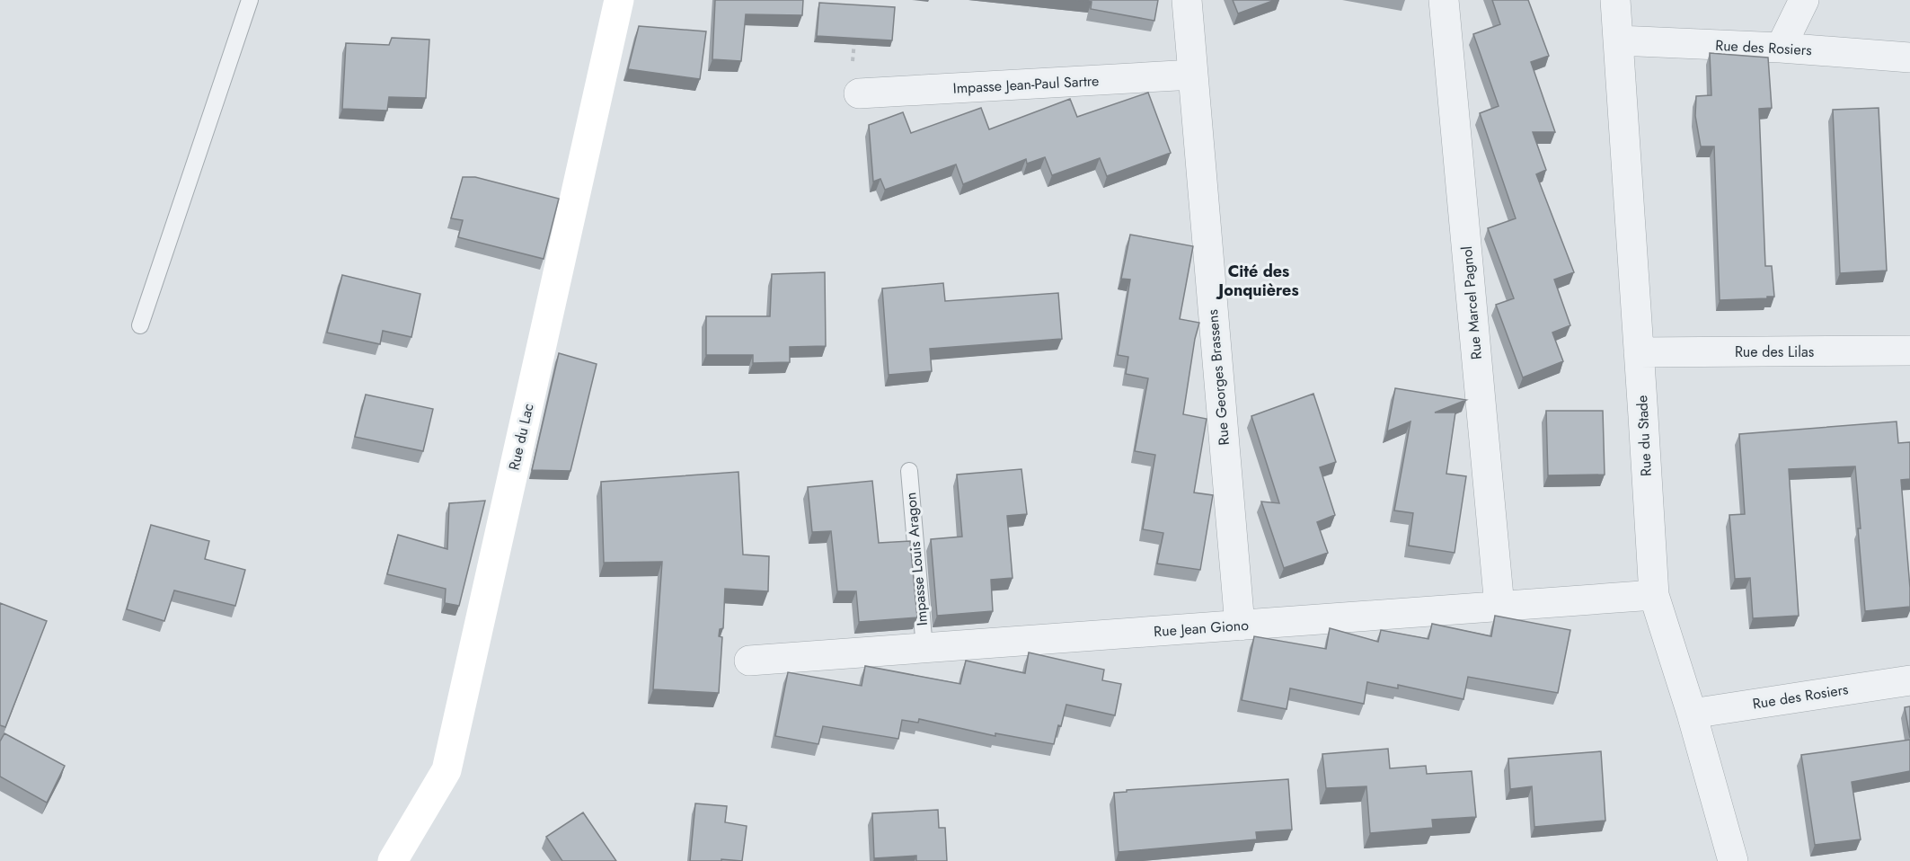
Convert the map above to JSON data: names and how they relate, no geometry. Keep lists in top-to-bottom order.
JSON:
{
  "streets": {
    "street": [
      "Rue des Rosiers",
      "Impasse Jean-Paul Sartre",
      "Rue Marcel Pagnol",
      "Rue des Lilas",
      "Rue Georges Brassens",
      "Rue du Stade",
      "Rue du Lac",
      "Rue Jean Giono"
    ],
    "lane": ["Impasse Louis Aragon"]
  },
  "crossings": [
    ["Rue des Rosiers", "Rue du Stade"],
    ["Impasse Jean-Paul Sartre", "Rue Georges Brassens"],
    ["Rue Marcel Pagnol", "Rue Jean Giono"],
    ["Rue des Lilas", "Rue du Stade"],
    ["Rue Georges Brassens", "Rue Jean Giono"],
    ["Rue du Stade", "Rue Jean Giono"],
    ["Impasse Louis Aragon", "Rue Jean Giono"]
  ],
  "districts": ["Cité des Jonquières"]
}
